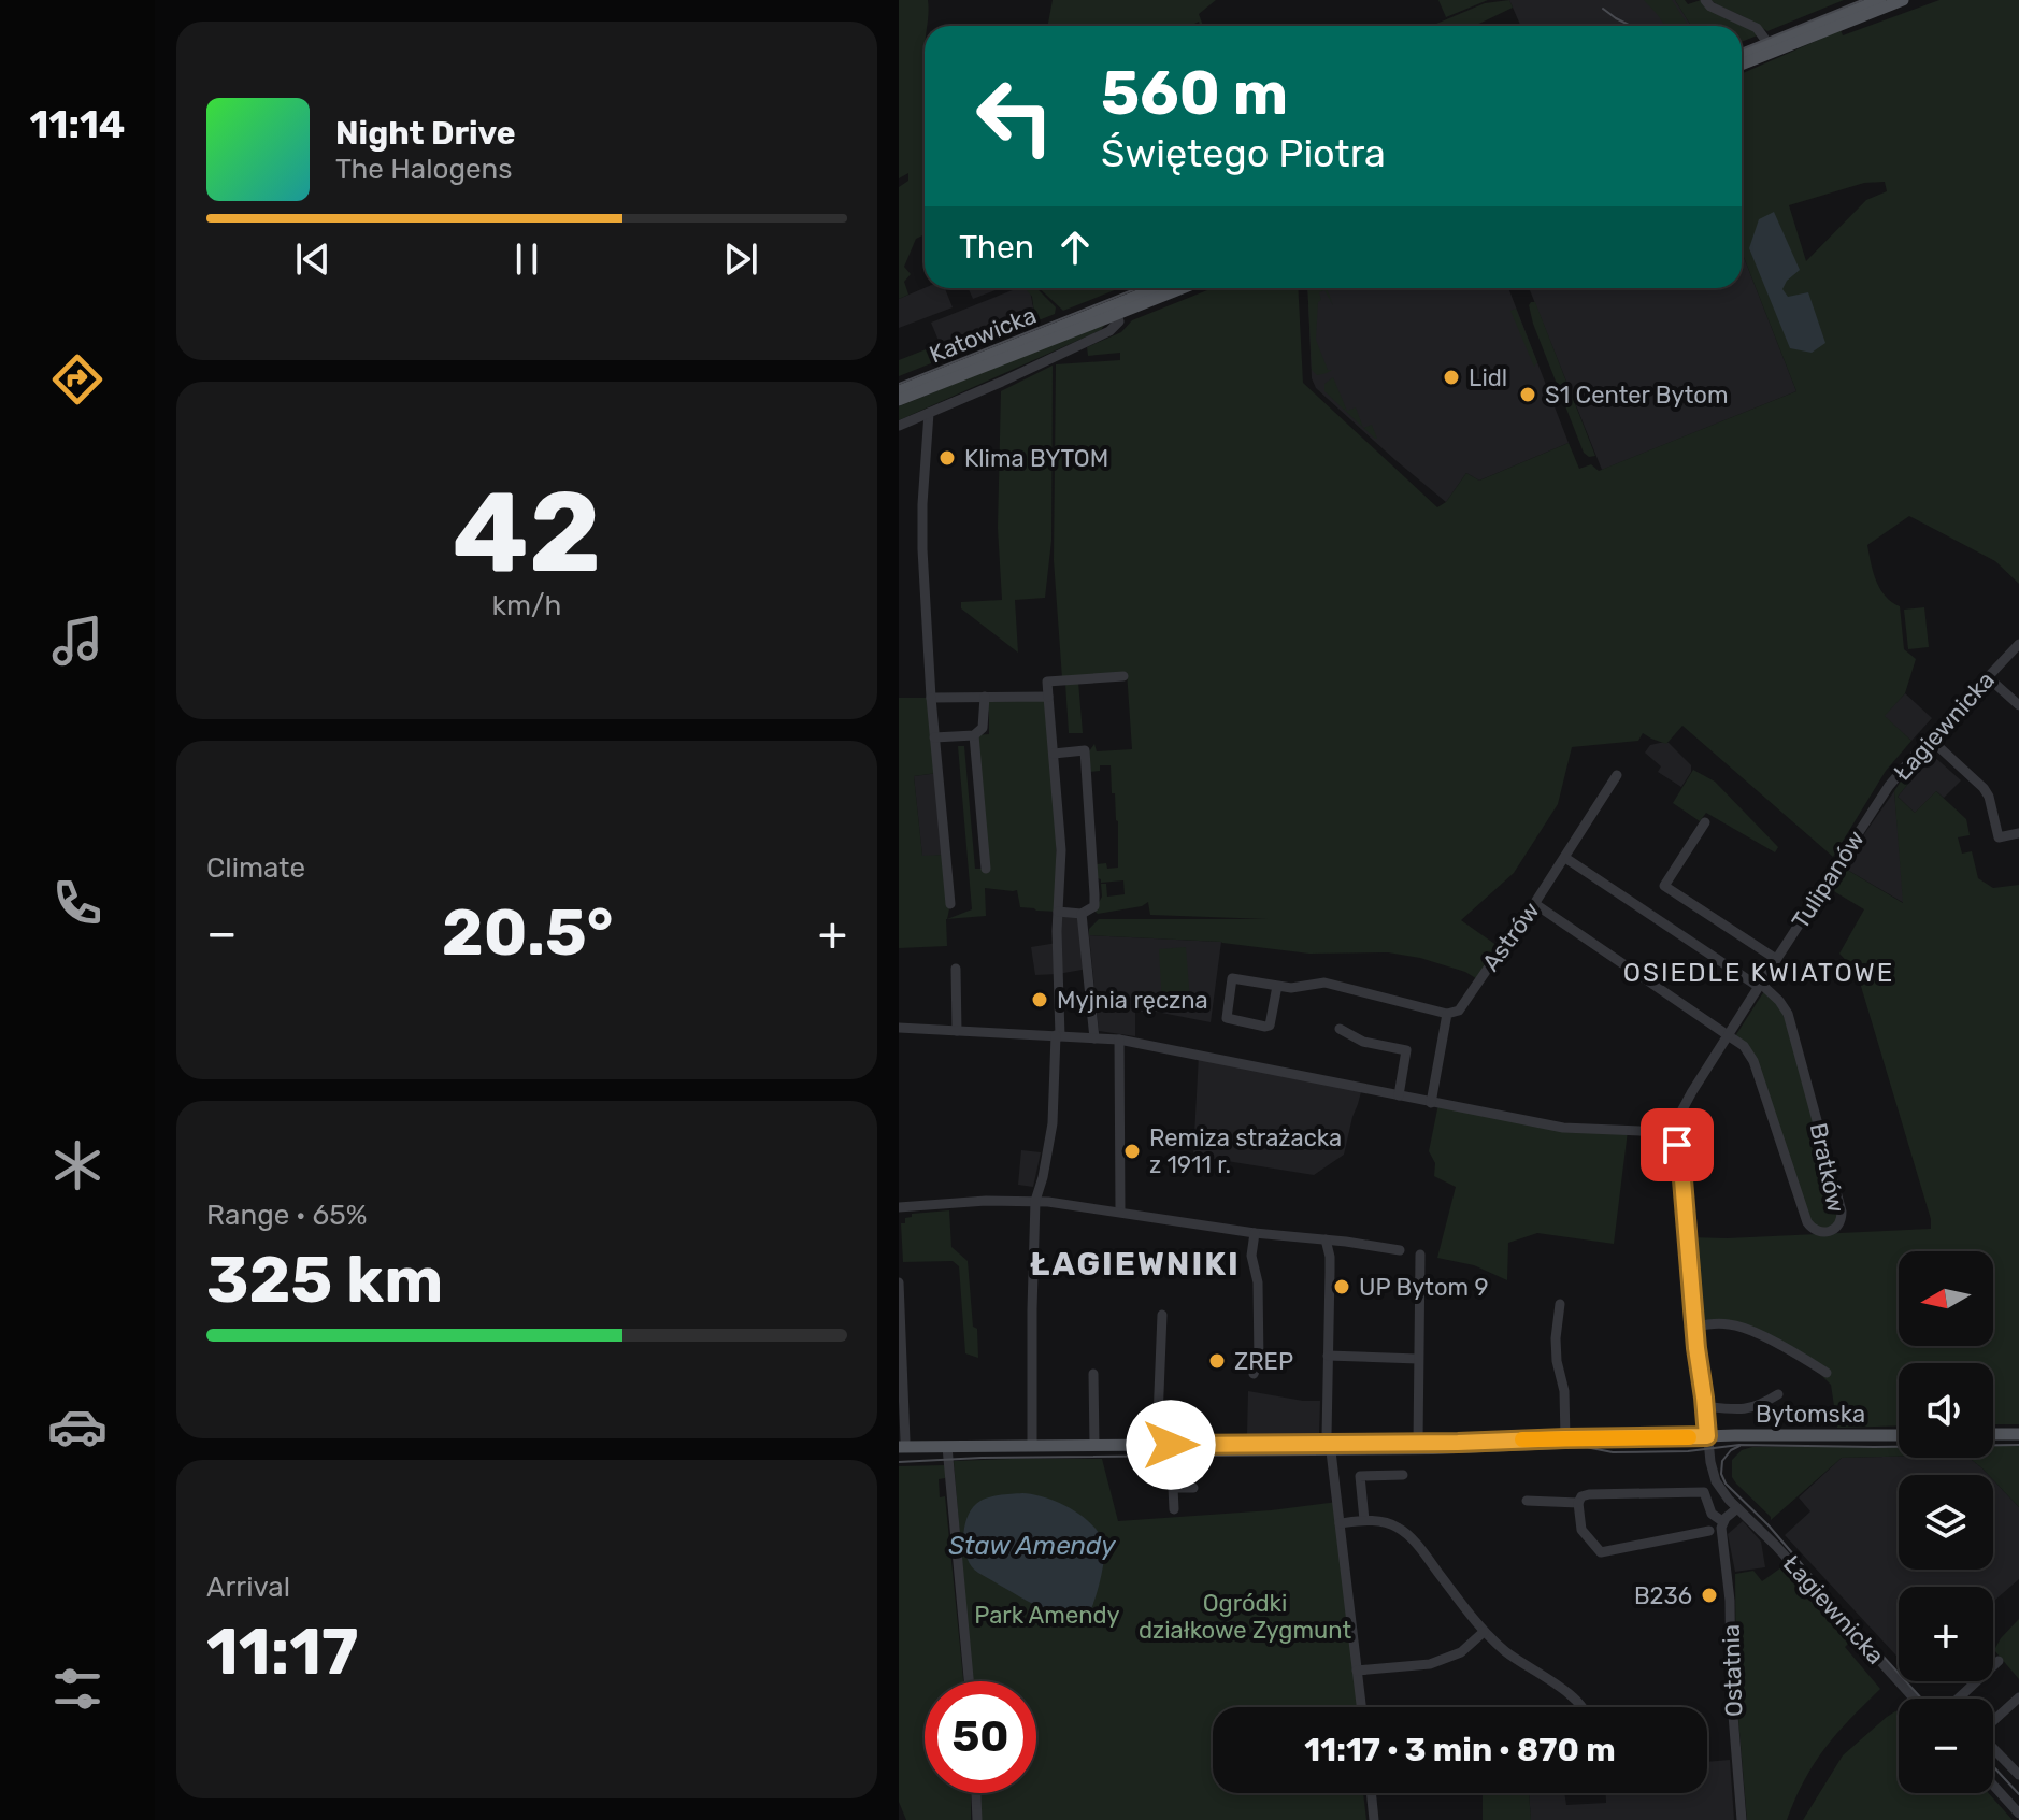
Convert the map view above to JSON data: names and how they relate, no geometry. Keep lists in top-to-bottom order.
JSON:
{
  "streets": {
    "main road": ["Katowicka", "Bytomska"],
    "street": [
      "Łagiewnicka",
      "Tulipanów",
      "Astrów",
      "Bratków",
      "Ostatnia"
    ]
  },
  "crossings": [
    ["Łagiewnicka", "Tulipanów"],
    ["Tulipanów", "Bratków"]
  ],
  "districts": ["OSIEDLE KWIATOWE", "ŁAGIEWNIKI"],
  "water": ["Staw Amendy"],
  "parks": ["Ogródki działkowe Zygmunt", "Park Amendy"],
  "places": [
    "Lidl",
    "S1 Center Bytom",
    "Klima BYTOM",
    "Myjnia ręczna",
    "Remiza strażacka z 1911 r.",
    "UP Bytom 9",
    "ZREP",
    "B236"
  ],
  "north": "left",
  "page": {
    "tabs": "11:14",
    "turn": ["560 m", "Świętego Piotra"],
    "song": ["Night Drive", "The Halogens"],
    "then": "Then",
    "tile": [
      ["42", "km/h"],
      "Climate",
      ["Range · 65%", "325 km"],
      ["Arrival", "11:17"]
    ],
    "heat": ["−", "20.5°", "+"],
    "map_buttons": ["+", "−"],
    "limit": "50",
    "trip": "11:17 · 3 min · 870 m"
  }
}
